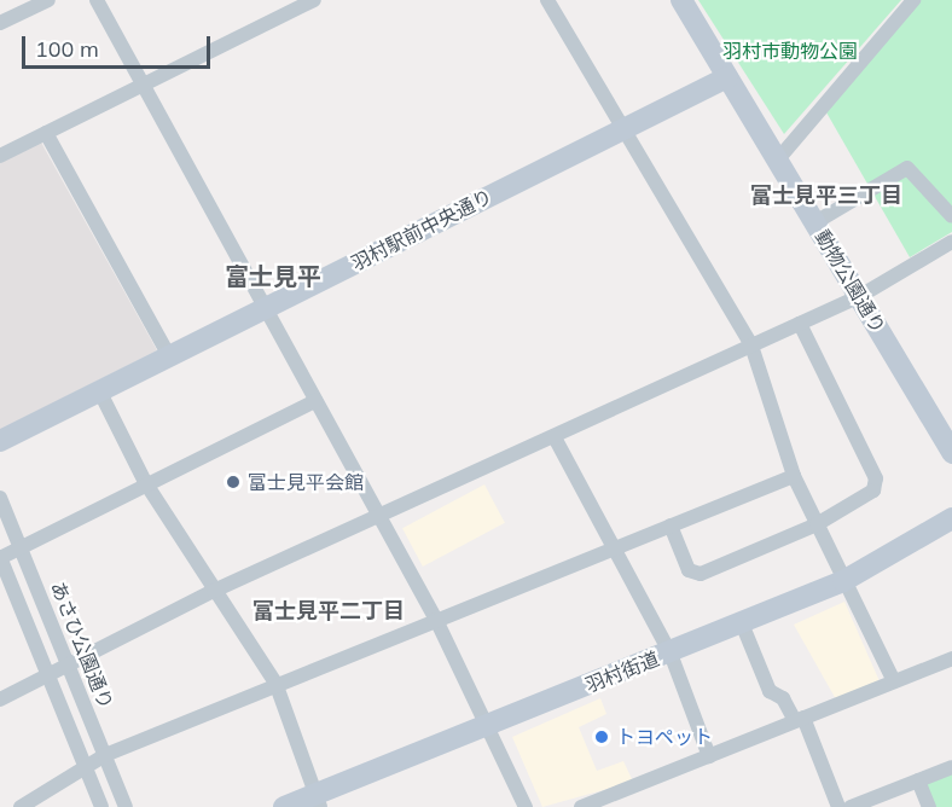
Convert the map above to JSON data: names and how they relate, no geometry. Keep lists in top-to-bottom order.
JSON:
{
  "streets": {
    "street": [
      "羽村駅前中央通り",
      "動物公園通り",
      "あさひ公園通り",
      "羽村街道"
    ]
  },
  "crossings": [
    ["羽村駅前中央通り", "動物公園通り"]
  ],
  "districts": ["富士見平三丁目", "富士見平", "富士見平二丁目"],
  "parks": ["羽村市動物公園"],
  "places": ["富士見平会館", "トヨペット"],
  "scale_bar": "100 m"
}
